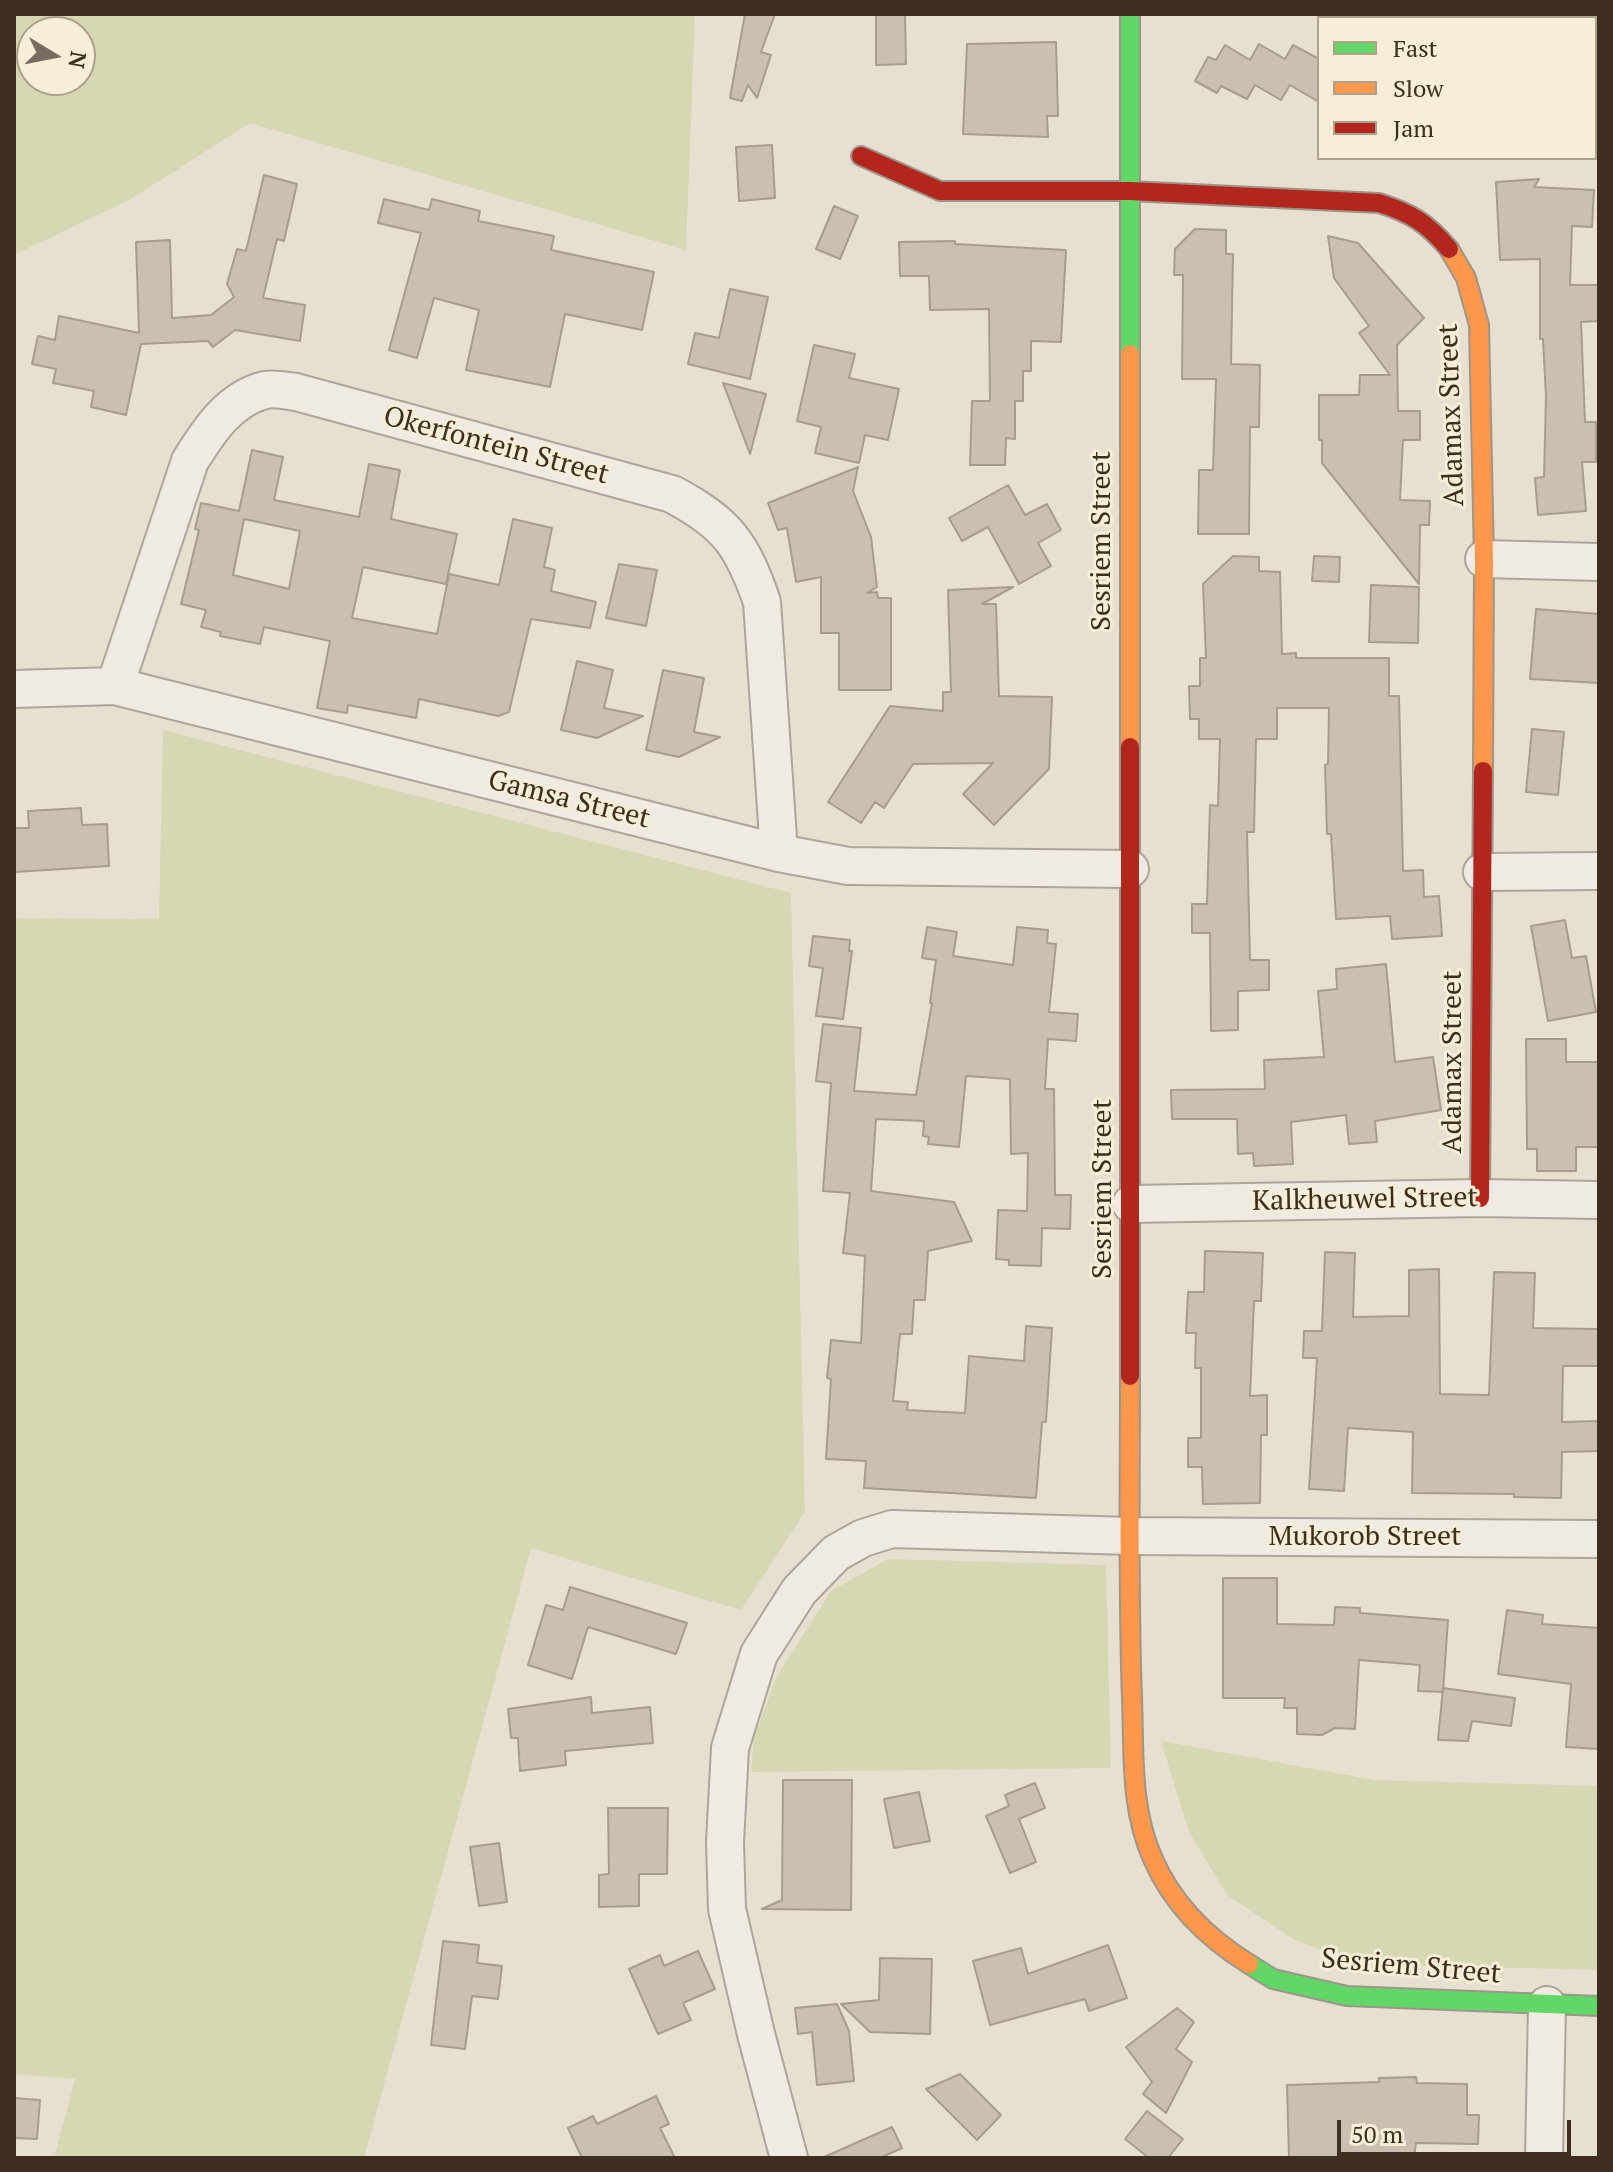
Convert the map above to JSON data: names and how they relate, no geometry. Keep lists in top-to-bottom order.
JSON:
{
  "streets": {
    "street": [
      "Adamax Street",
      "Okerfontein Street",
      "Sesriem Street",
      "Gamsa Street",
      "Kalkheuwel Street",
      "Mukorob Street"
    ]
  },
  "crossings": [
    ["Adamax Street", "Sesriem Street"],
    ["Adamax Street", "Kalkheuwel Street"],
    ["Okerfontein Street", "Gamsa Street"],
    ["Sesriem Street", "Gamsa Street"],
    ["Sesriem Street", "Kalkheuwel Street"],
    ["Sesriem Street", "Mukorob Street"]
  ],
  "legend": ["Fast", "Slow", "Jam"],
  "scale_bar": "50 m",
  "north": "right"
}
